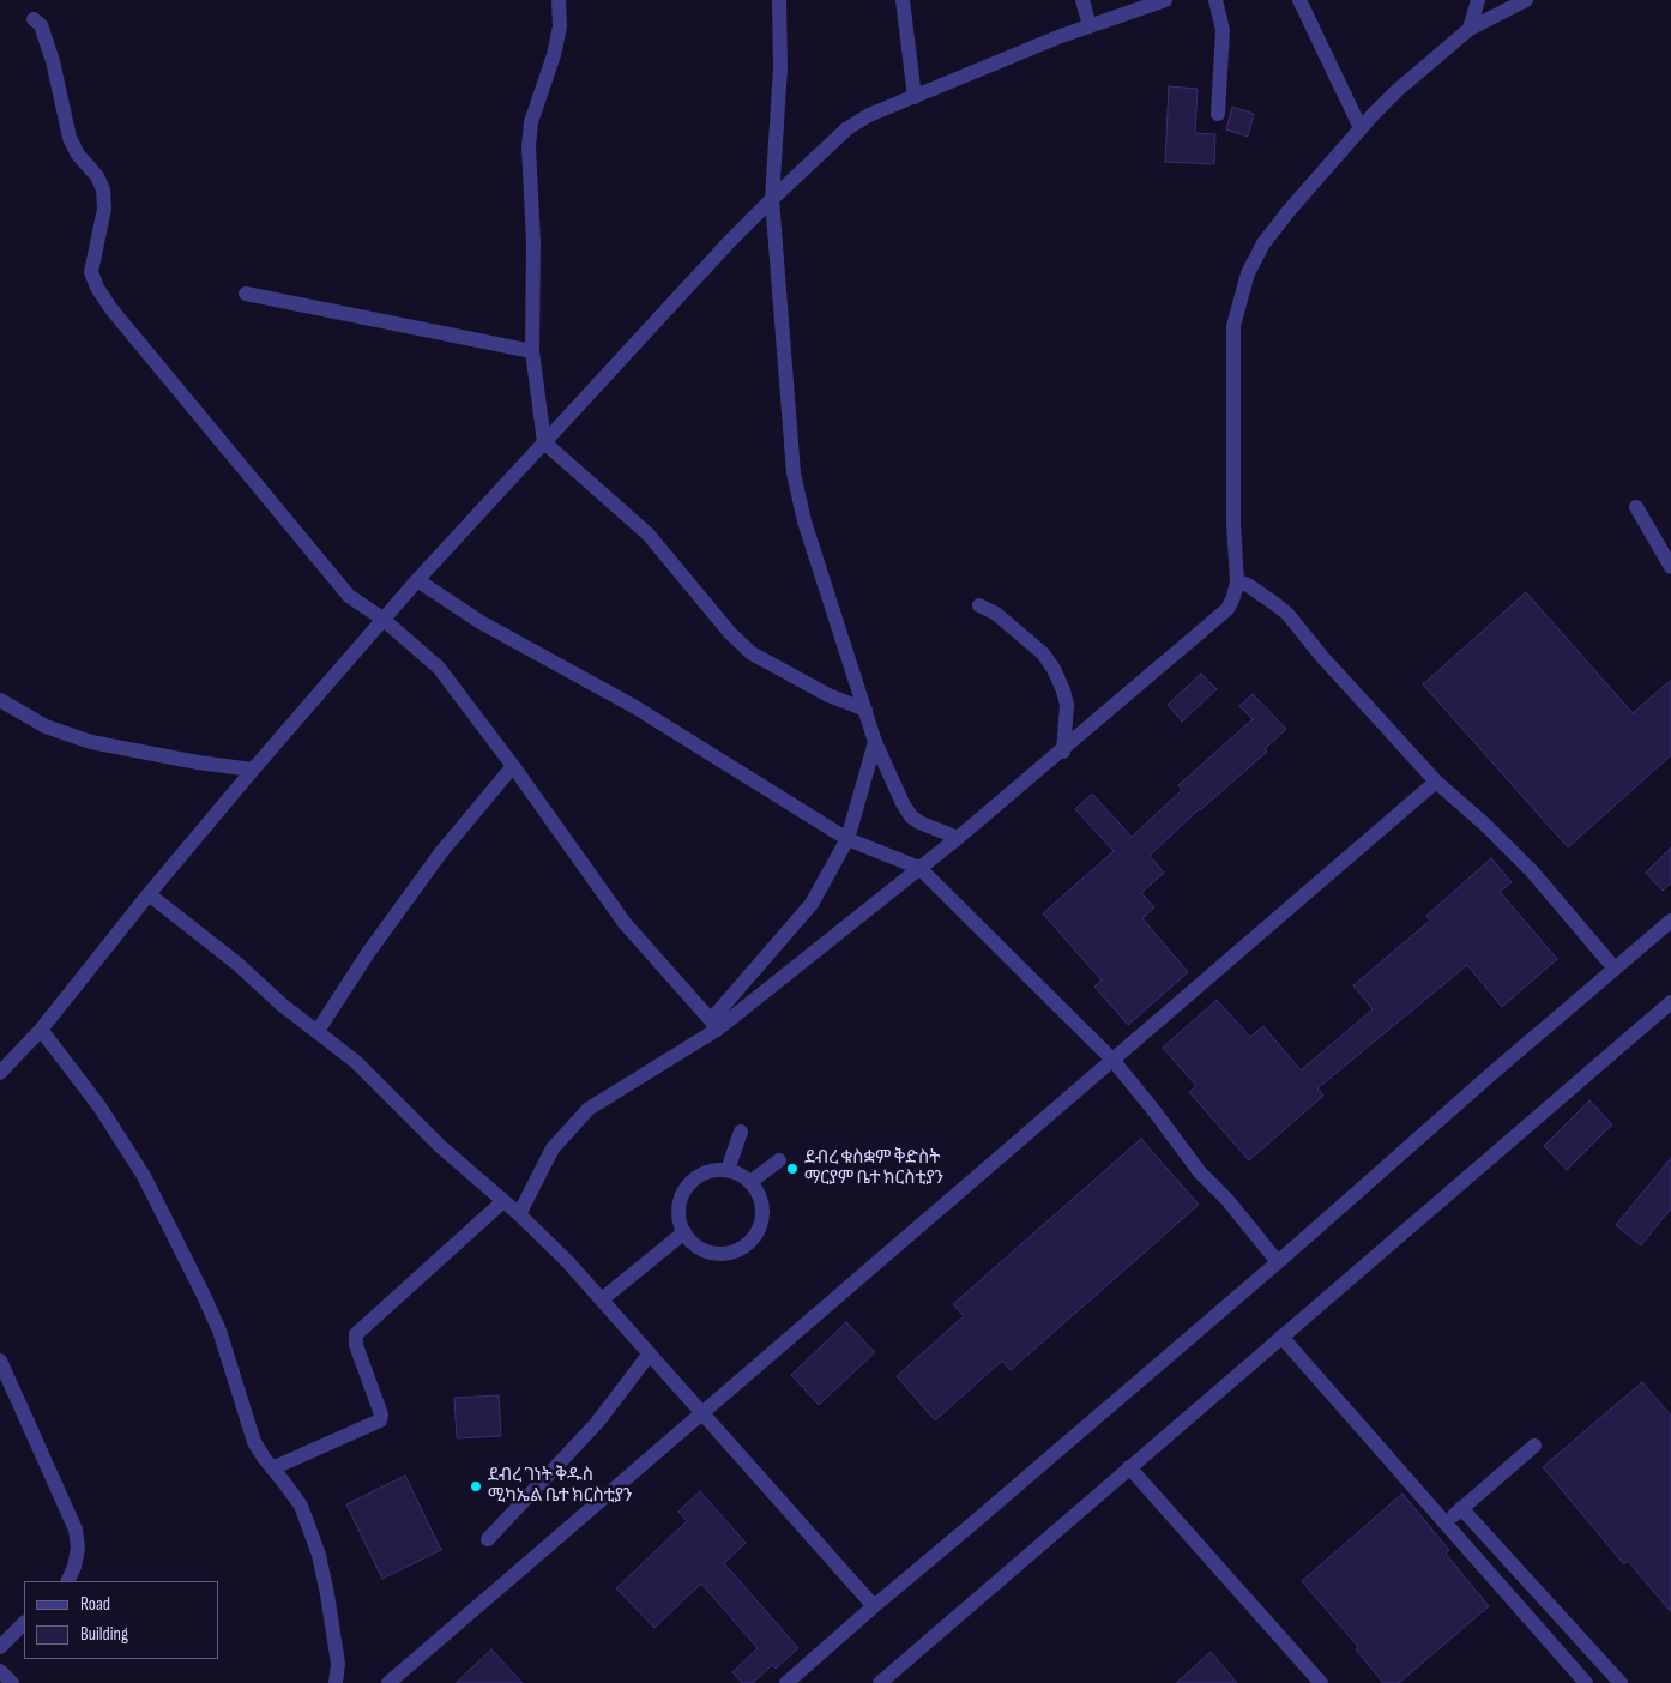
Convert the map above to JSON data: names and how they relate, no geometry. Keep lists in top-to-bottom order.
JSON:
{
  "places": ["ደብረ ቁስቋም ቅድስት ማርያም ቤተ ክርስቲያን", "ደብረ ገነት ቅዱስ ሚካኤል ቤተ ክርስቲያን"],
  "legend": ["Road", "Building"]
}
